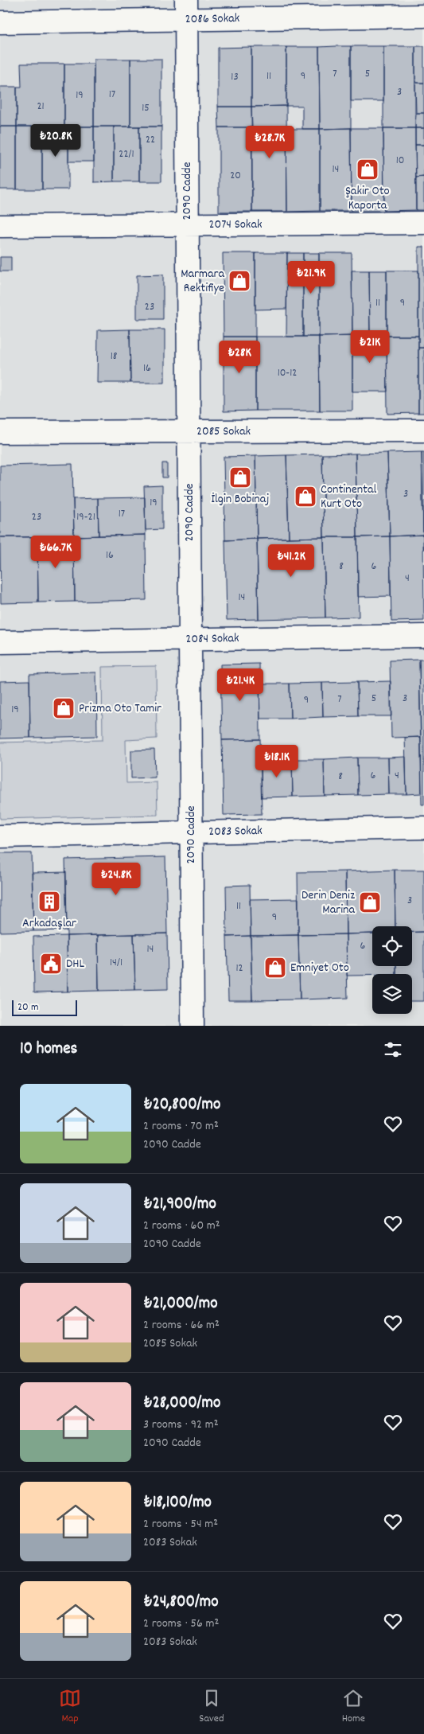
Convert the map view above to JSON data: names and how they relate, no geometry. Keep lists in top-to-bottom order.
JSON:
{
  "streets": {
    "street": [
      "2086 Sokak",
      "2090 Cadde",
      "2074 Sokak",
      "2085 Sokak",
      "2084 Sokak",
      "2083 Sokak"
    ]
  },
  "crossings": [
    ["2086 Sokak", "2090 Cadde"],
    ["2090 Cadde", "2074 Sokak"],
    ["2090 Cadde", "2085 Sokak"],
    ["2090 Cadde", "2084 Sokak"],
    ["2090 Cadde", "2083 Sokak"]
  ],
  "places": {
    "shop": [
      "Şakir Oto Kaporta",
      "Marmara Rektifiye",
      "İlgin Bobinaj",
      "Continental Kurt Oto",
      "Prizma Oto Tamir",
      "Derin Deniz Marina",
      "Emniyet Oto"
    ],
    "building": ["Arkadaşlar"],
    "public building": ["DHL"]
  },
  "house_numbers": [
    "7",
    "5",
    "11",
    "9",
    "13",
    "3",
    "17",
    "19",
    "21",
    "15",
    "22",
    "22/1",
    "10",
    "14",
    "20",
    "11",
    "9",
    "23",
    "18",
    "16",
    "10-12",
    "3",
    "19",
    "17",
    "23",
    "19-21",
    "16",
    "8",
    "6",
    "4",
    "14",
    "5",
    "3",
    "7",
    "9",
    "19",
    "6",
    "4",
    "8",
    "3",
    "11",
    "9",
    "6",
    "14",
    "14/1",
    "12"
  ],
  "scale_bar": "20 m",
  "page": {
    "price": [
      "₺20.8K",
      "₺28.7K",
      "₺21.9K",
      "₺21K",
      "₺28K",
      "₺66.7K",
      "₺41.2K",
      "₺21.4K",
      "₺18.1K",
      "₺24.8K"
    ],
    "scale": "20 m",
    "heading": "10 homes",
    "list": [
      {
        "name": "₺20,800/mo",
        "note": "2 rooms · 70 m² · 2090 Cadde"
      },
      {
        "name": "₺21,900/mo",
        "note": "2 rooms · 60 m² · 2090 Cadde"
      },
      {
        "name": "₺21,000/mo",
        "note": "2 rooms · 66 m² · 2085 Sokak"
      },
      {
        "name": "₺28,000/mo",
        "note": "3 rooms · 92 m² · 2090 Cadde"
      },
      {
        "name": "₺18,100/mo",
        "note": "2 rooms · 54 m² · 2083 Sokak"
      },
      {
        "name": "₺24,800/mo",
        "note": "2 rooms · 56 m² · 2083 Sokak"
      }
    ],
    "tabs": ["Map", "Saved", "Home"]
  }
}
